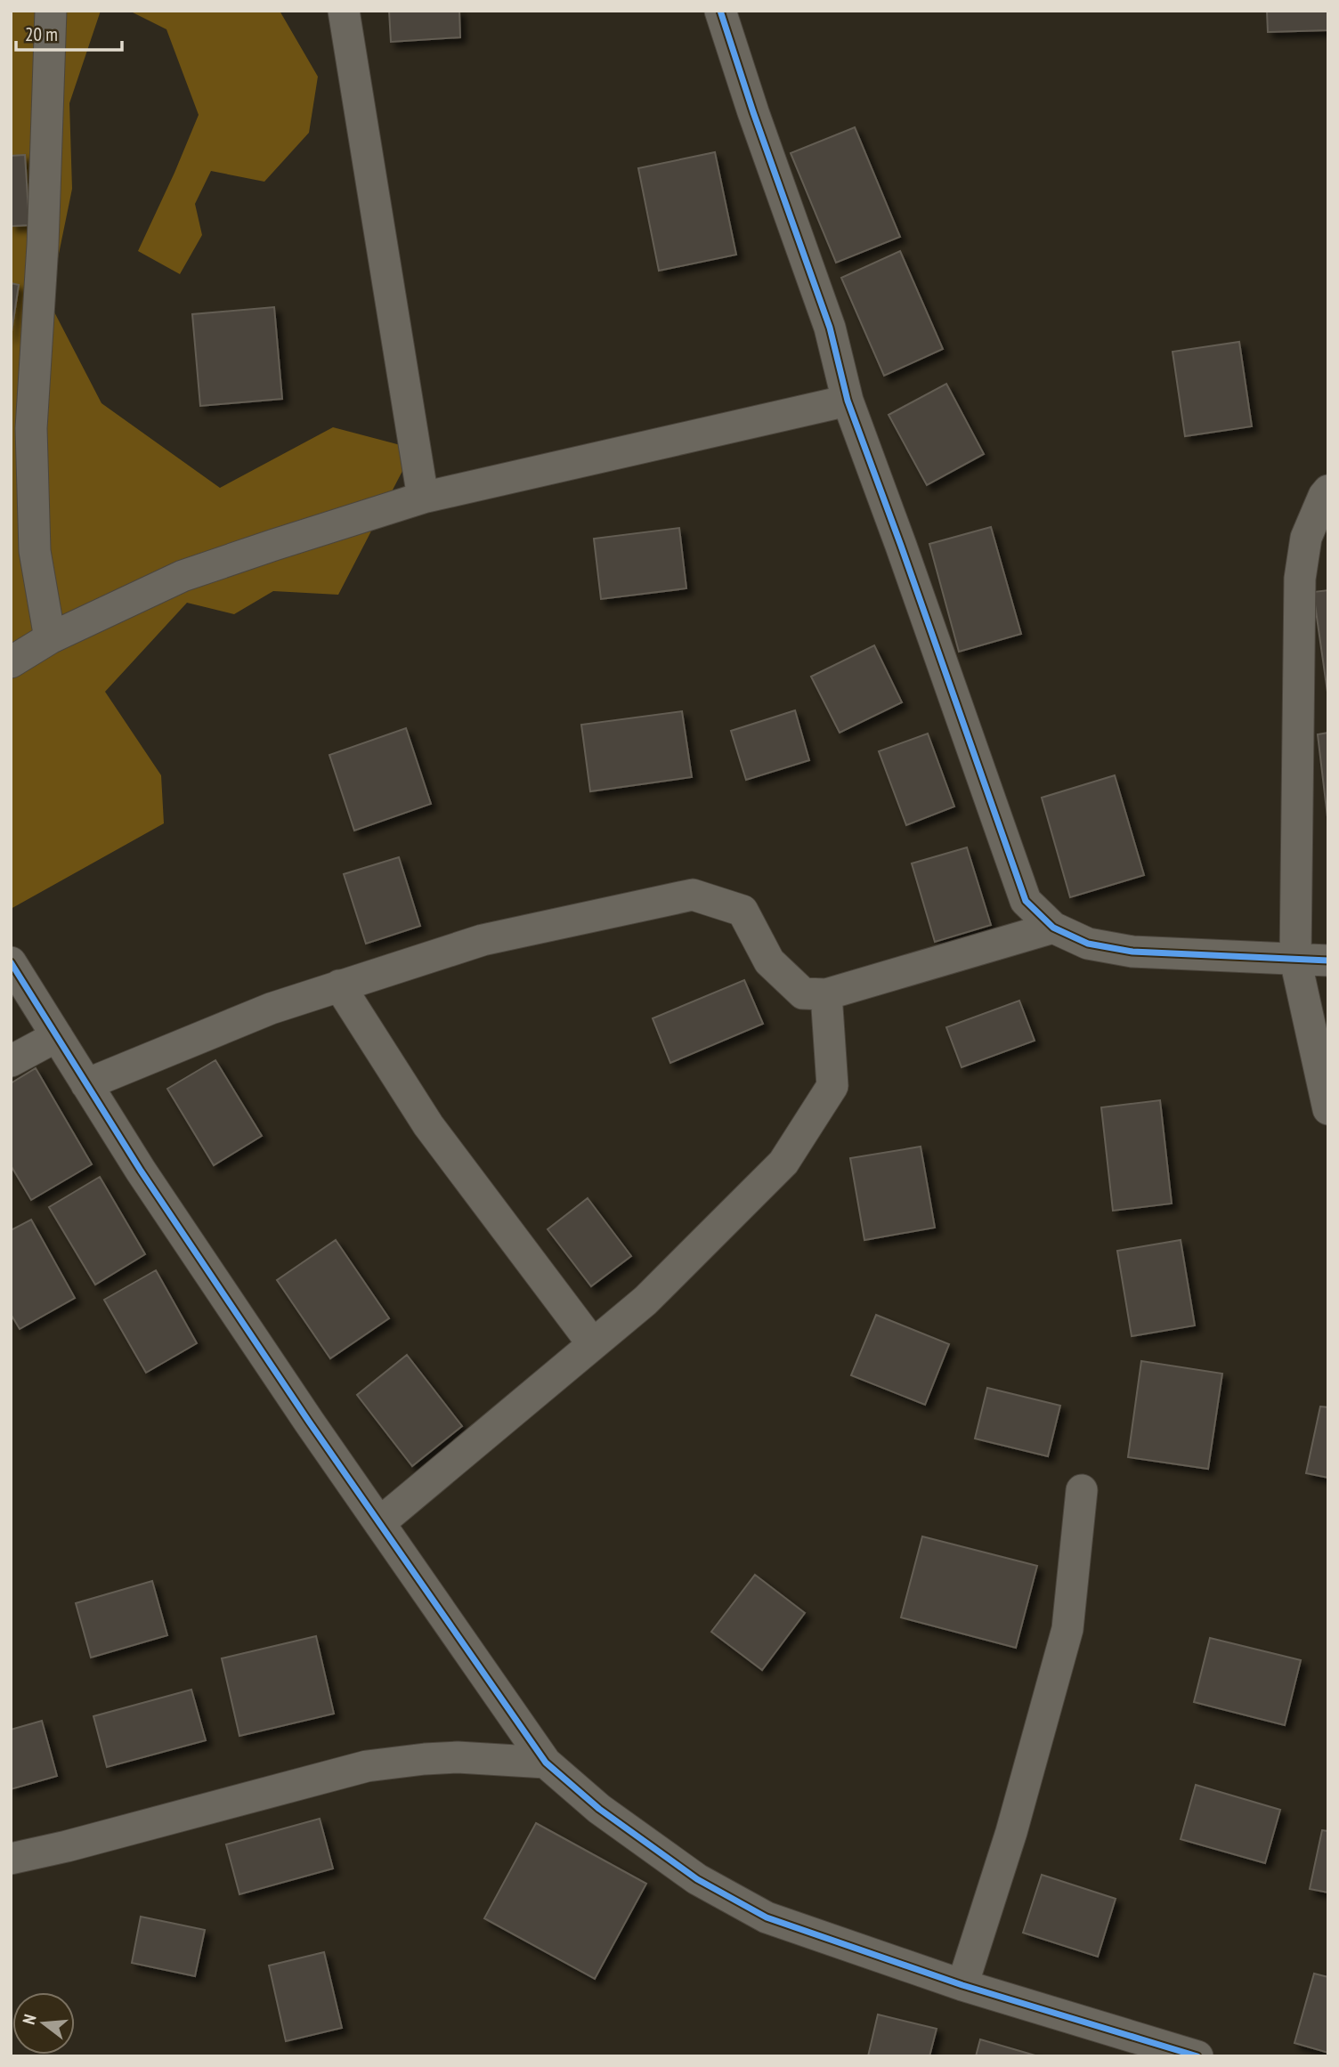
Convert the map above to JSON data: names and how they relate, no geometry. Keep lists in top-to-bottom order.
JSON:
{
  "scale_bar": "20 m",
  "north": "left"
}
